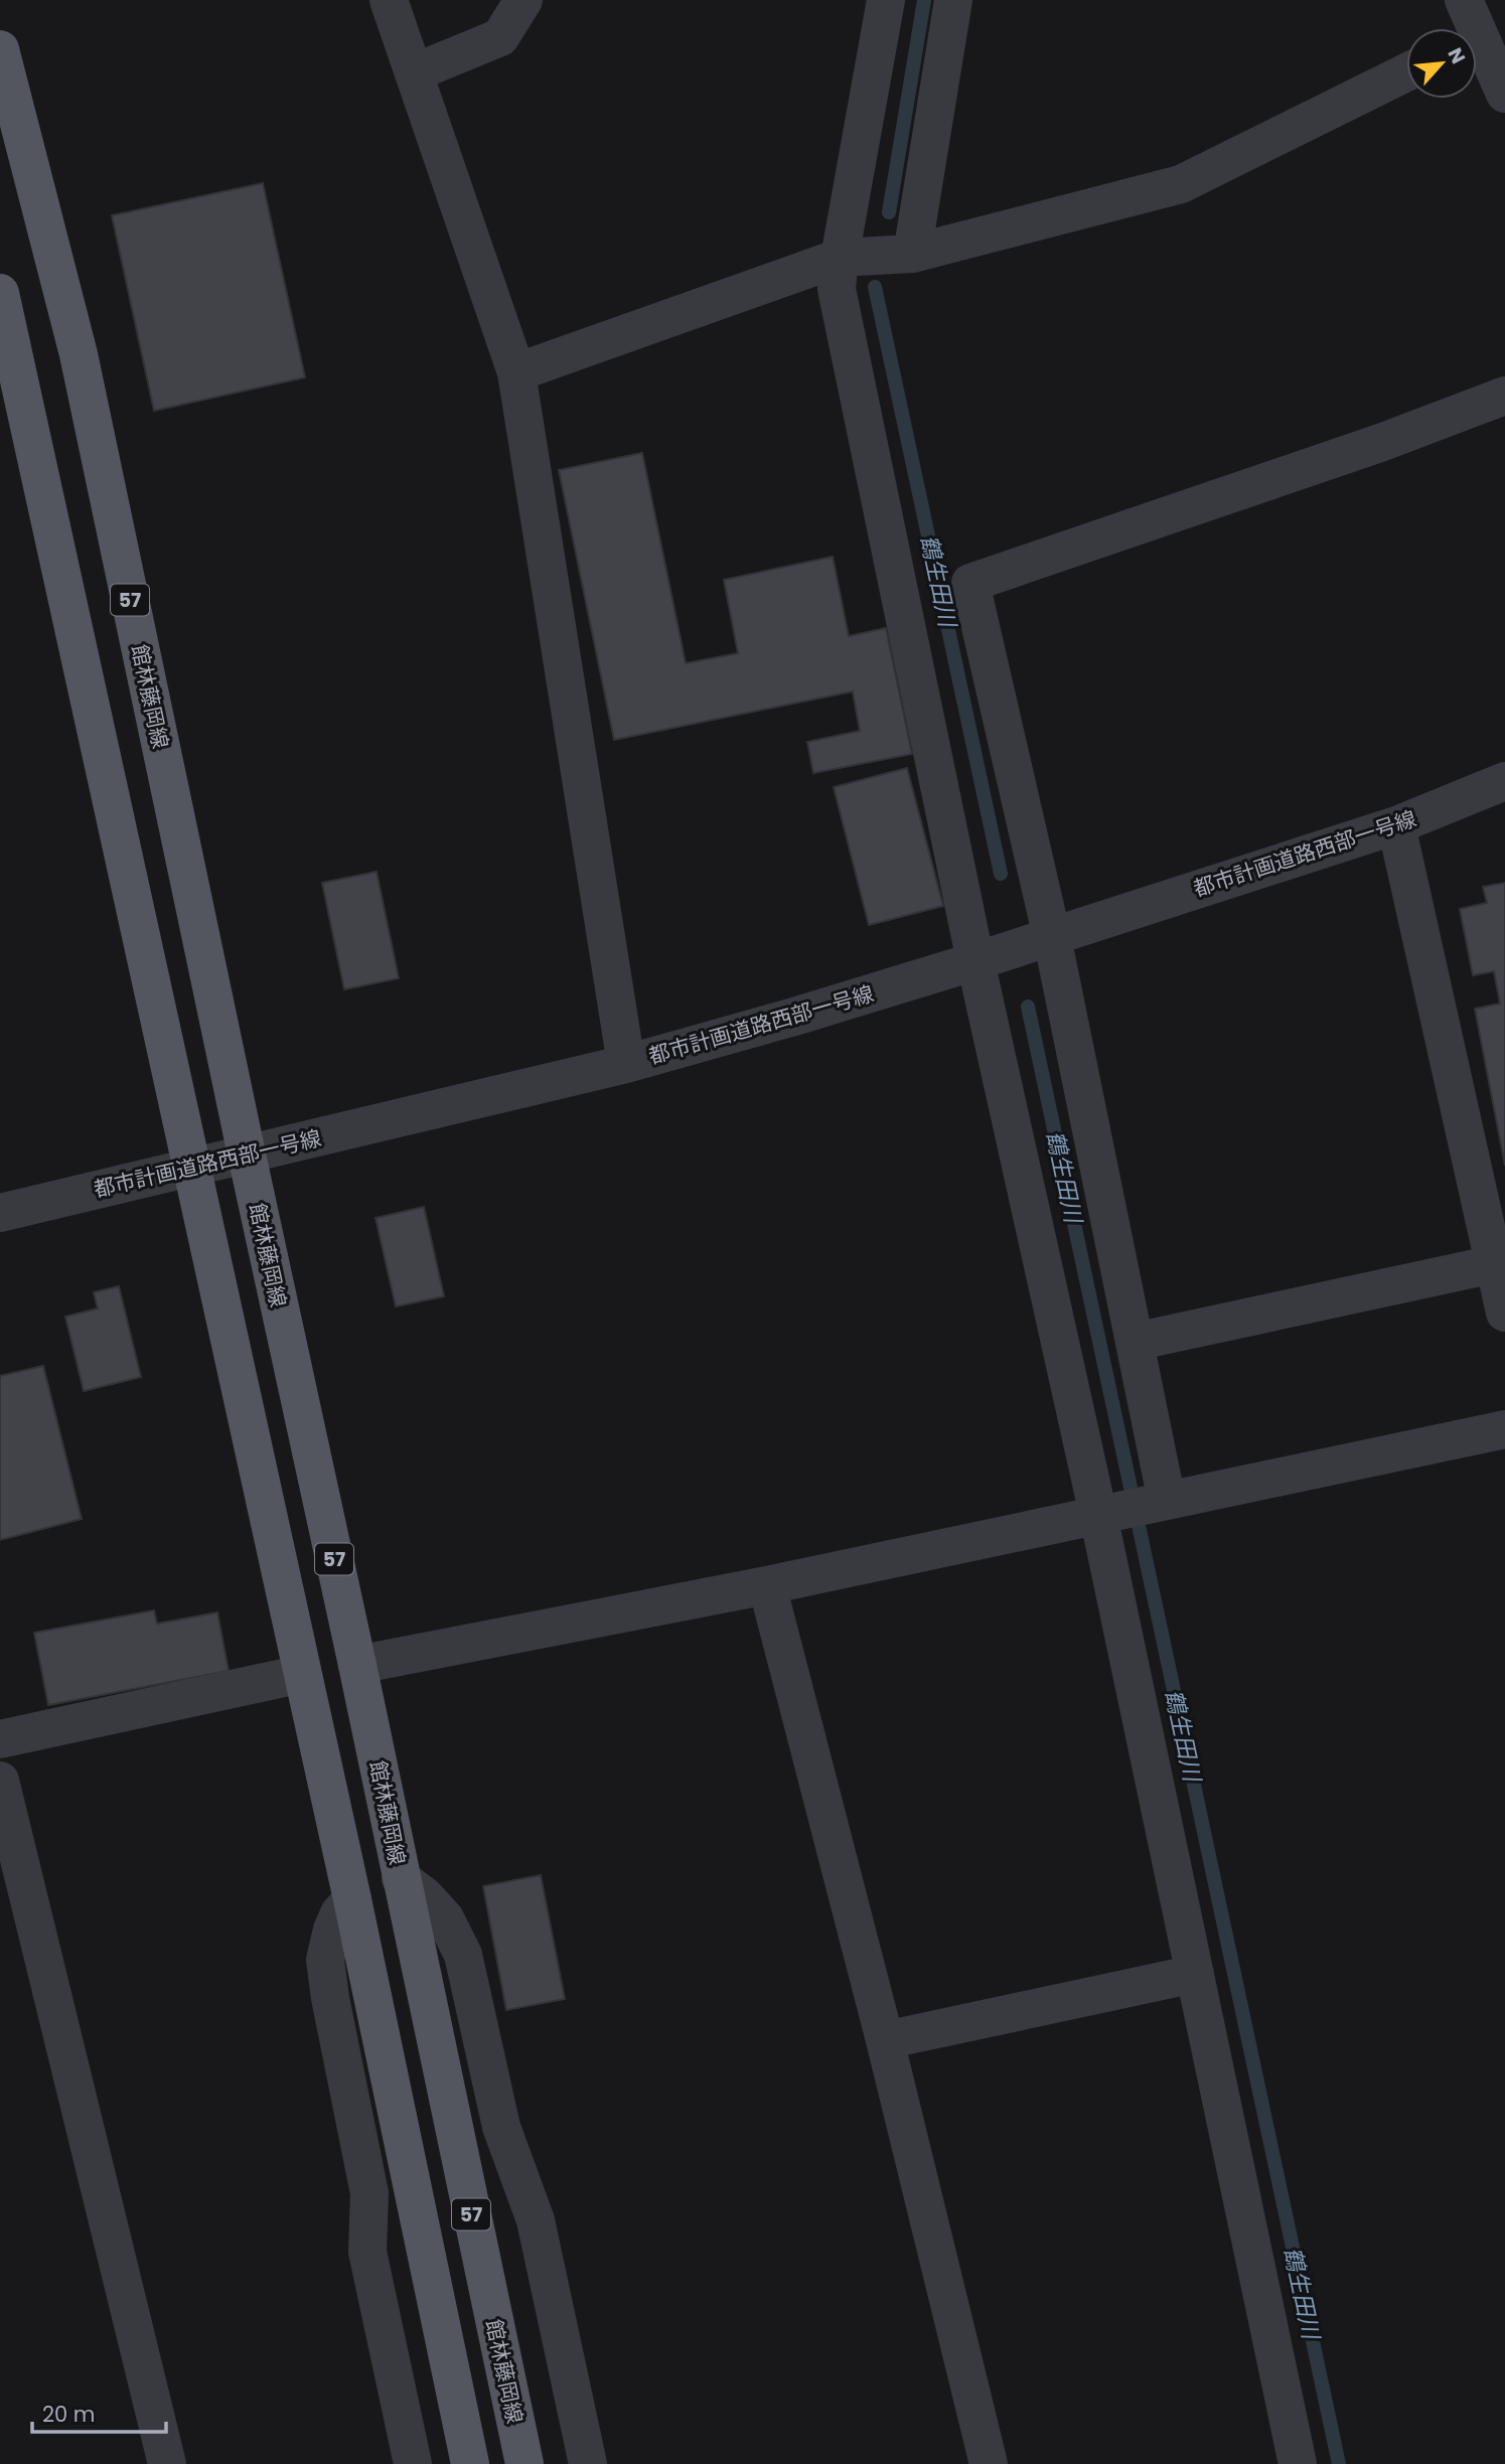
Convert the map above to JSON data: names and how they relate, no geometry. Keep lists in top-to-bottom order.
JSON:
{
  "streets": {
    "main road": ["57", "館林藤岡線"],
    "street": ["都市計画道路西部一号線"]
  },
  "crossings": [
    ["57", "都市計画道路西部一号線"],
    ["館林藤岡線", "都市計画道路西部一号線"]
  ],
  "water": ["鶴生田川"],
  "scale_bar": "20 m",
  "north": "top right"
}
